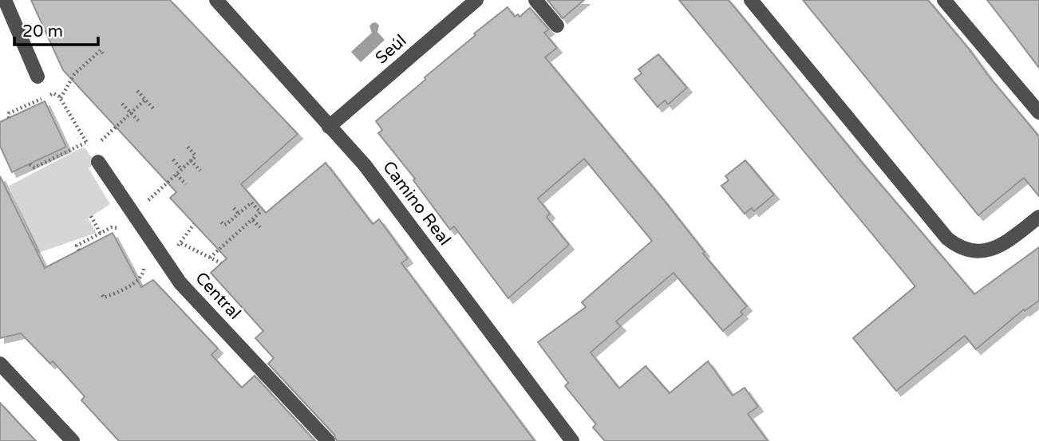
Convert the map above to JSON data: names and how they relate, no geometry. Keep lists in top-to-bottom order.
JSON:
{
  "streets": {
    "street": ["Seúl", "Camino Real", "Central"]
  },
  "crossings": [
    ["Seúl", "Camino Real"]
  ],
  "scale_bar": "20 m"
}
